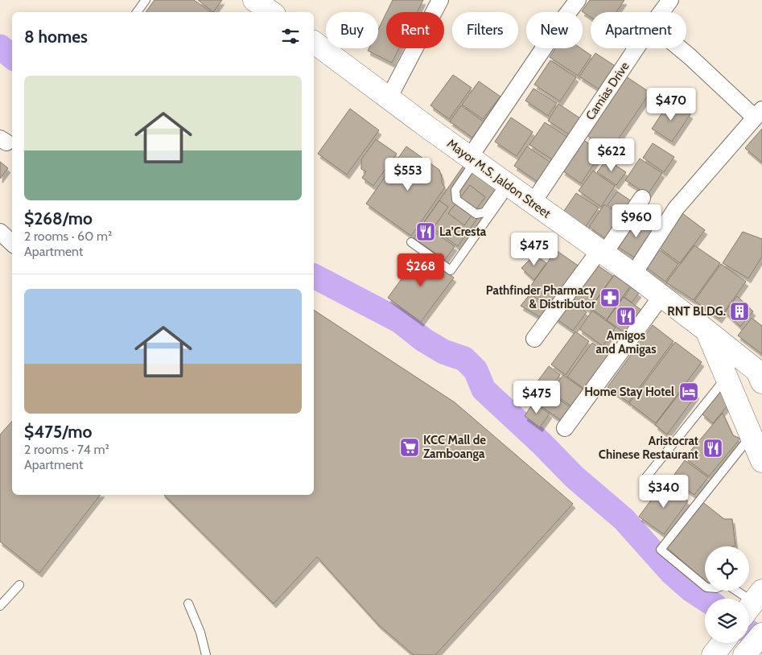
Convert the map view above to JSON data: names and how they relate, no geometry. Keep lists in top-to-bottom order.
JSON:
{
  "streets": {
    "main road": ["Mayor M.S. Jaldon Street"],
    "street": ["Camias Drive"]
  },
  "crossings": [
    ["Camias Drive", "Mayor M.S. Jaldon Street"]
  ],
  "places": {
    "restaurant": ["La’Cresta", "Amigos and Amigas", "Aristocrat Chinese Restaurant"],
    "pharmacy": ["Pathfinder Pharmacy & Distributor"],
    "building": ["RNT BLDG."],
    "hotel": ["Home Stay Hotel"],
    "supermarket": ["KCC Mall de Zamboanga"]
  },
  "page": {
    "chip": [
      "Buy",
      "Rent",
      "Filters",
      "New",
      "Apartment"
    ],
    "heading": "8 homes",
    "list": [
      {
        "name": "$268/mo",
        "note": "2 rooms · 60 m² · Apartment"
      },
      {
        "name": "$475/mo",
        "note": "2 rooms · 74 m² · Apartment"
      }
    ],
    "price": [
      "$470",
      "$622",
      "$553",
      "$960",
      "$475",
      "$268",
      "$475",
      "$340"
    ]
  }
}
